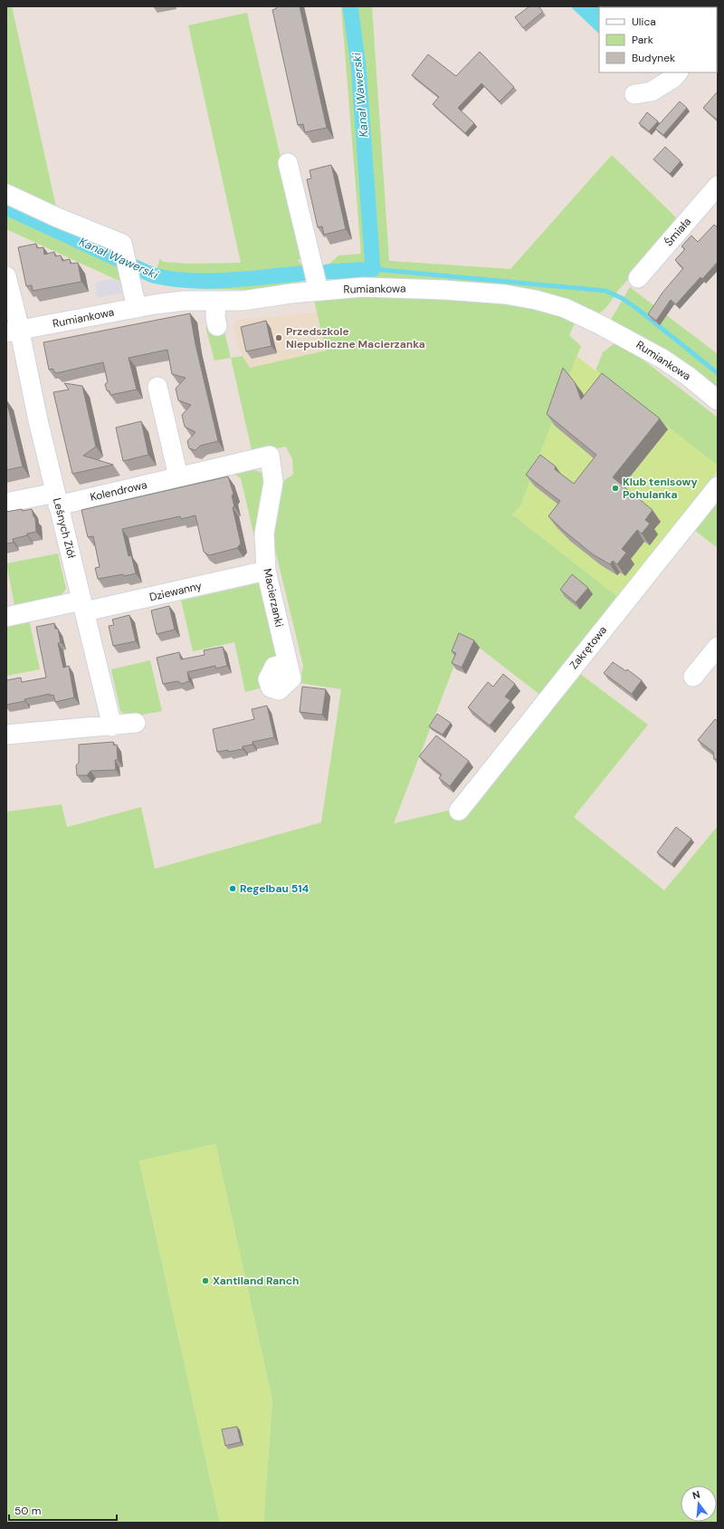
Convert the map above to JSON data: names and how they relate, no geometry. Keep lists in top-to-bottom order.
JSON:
{
  "streets": {
    "street": [
      "Śmiała",
      "Rumiankowa",
      "Kolendrowa",
      "Leśnych Ziół",
      "Dziewanny",
      "Macierzanki",
      "Zakrętowa"
    ]
  },
  "crossings": [
    ["Rumiankowa", "Leśnych Ziół"],
    ["Kolendrowa", "Leśnych Ziół"],
    ["Kolendrowa", "Macierzanki"],
    ["Leśnych Ziół", "Dziewanny"],
    ["Dziewanny", "Macierzanki"]
  ],
  "water": ["Kanał Wawerski"],
  "places": [
    "Przedszkole Niepubliczne Macierzanka",
    "Klub tenisowy Pohulanka",
    "Regelbau 514",
    "Xantiland Ranch"
  ],
  "legend": ["Ulica", "Park", "Budynek"],
  "scale_bar": "50 m",
  "north": "top"
}
